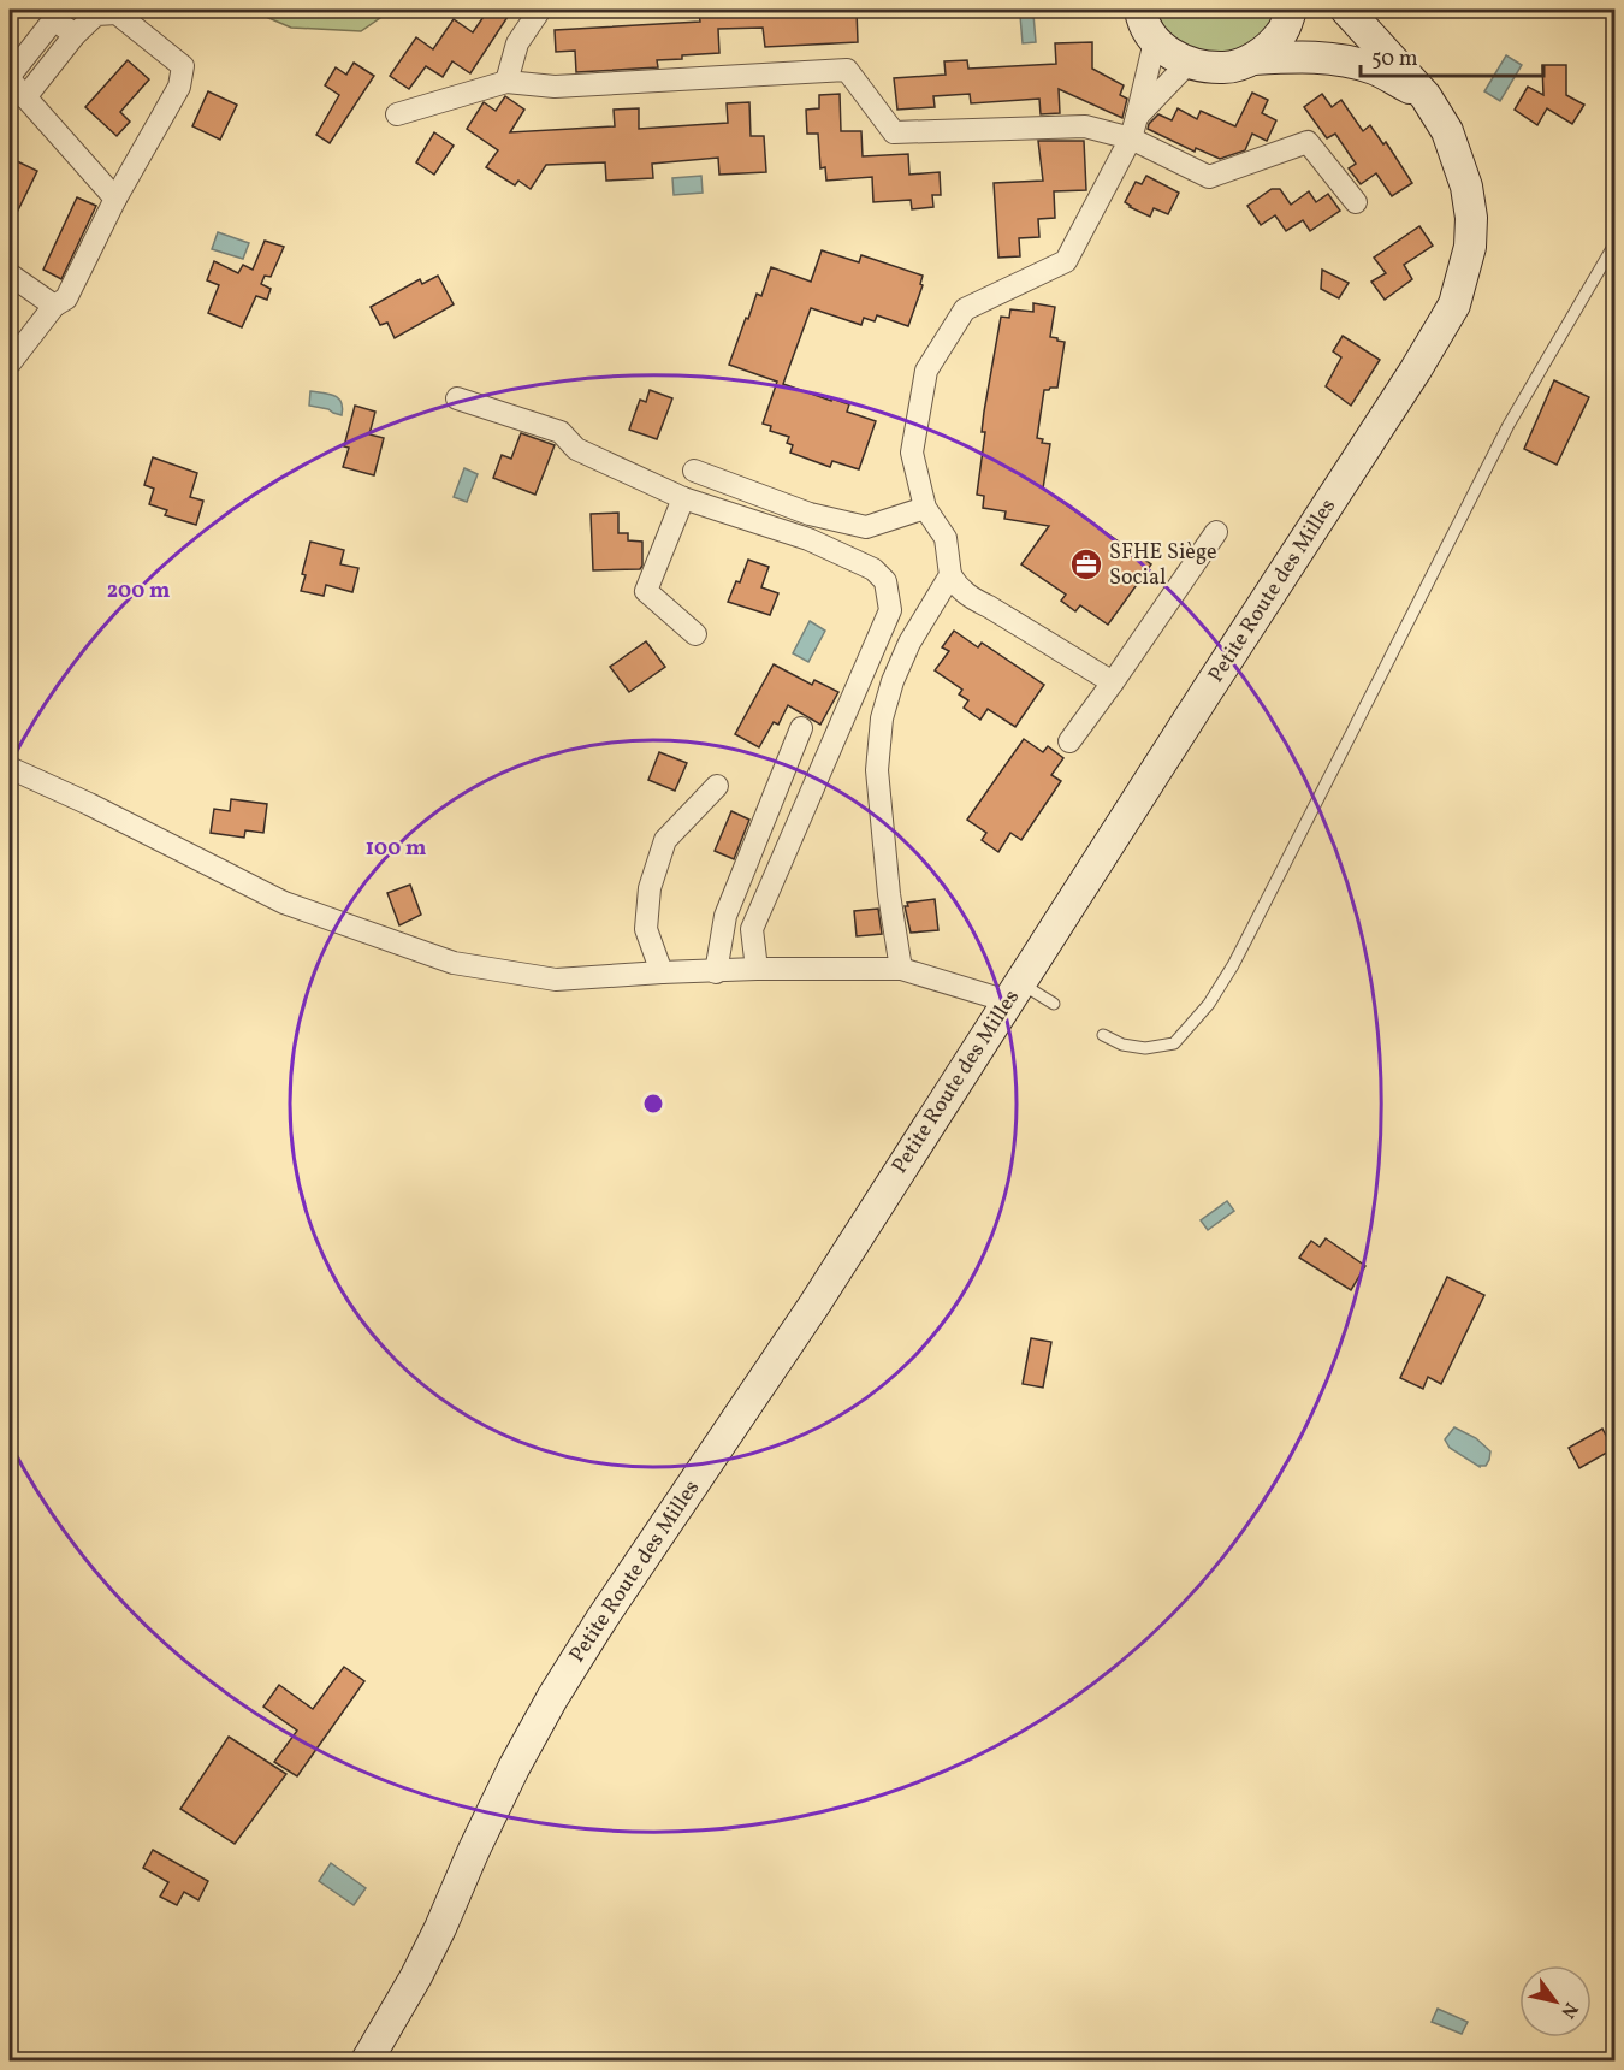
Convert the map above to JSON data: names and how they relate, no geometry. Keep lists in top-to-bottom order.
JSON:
{
  "streets": {
    "main road": ["Petite Route des Milles"]
  },
  "places": {
    "office": ["SFHE Siège Social"]
  },
  "scale_bar": "50 m",
  "north": "bottom right",
  "rings": ["200 m", "100 m"]
}
